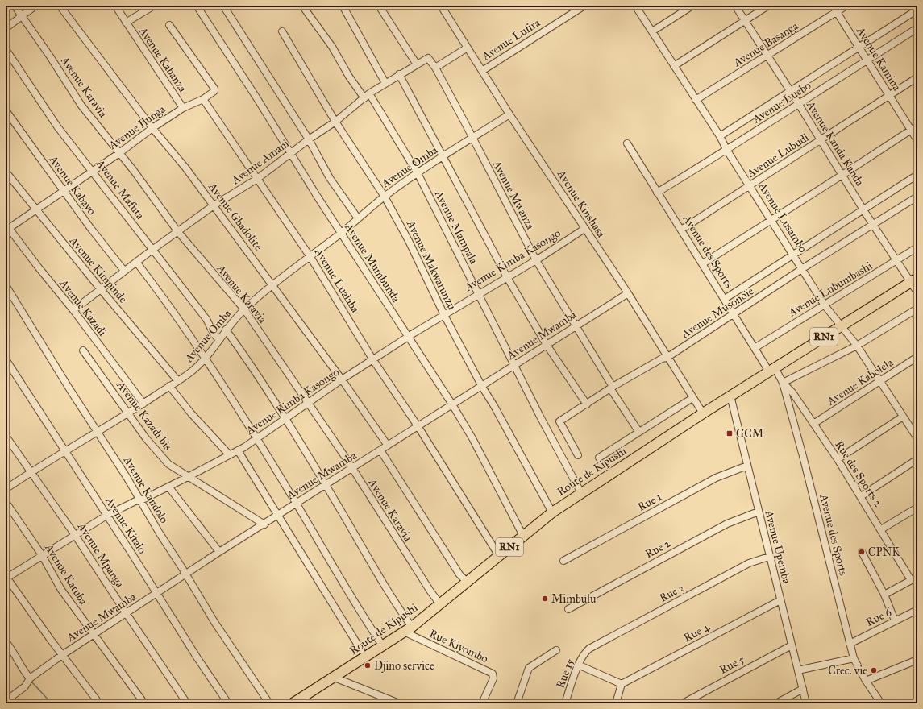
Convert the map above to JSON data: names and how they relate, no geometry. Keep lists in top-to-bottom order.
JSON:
{
  "streets": {
    "highway": ["RN1", "Route de Kipushi"],
    "street": [
      "Avenue Lufira",
      "Avenue Basanga",
      "Avenue Kamina",
      "Avenue Kabanza",
      "Avenue Karavia",
      "Avenue Luebo",
      "Avenue Ilunga",
      "Avenue Kanda Kanda",
      "Avenue Lubudi",
      "Avenue Amani",
      "Avenue Omba",
      "Avenue Kabayo",
      "Avenue Mafuta",
      "Avenue Mwanza",
      "Avenue Kinshasa",
      "Avenue Gbadolite",
      "Avenue Lusambo",
      "Avenue Mampala",
      "Avenue des Sports",
      "Avenue Kimba Kasongo",
      "Avenue Mumbunda",
      "Avenue Makwarunzu",
      "Avenue Kimpinde",
      "Avenue Lualaba",
      "Avenue Lubumbashi",
      "Avenue Kazadi",
      "Avenue Musonoïe",
      "Avenue Mwamba",
      "Avenue Kabolela",
      "Avenue Kazadi bis",
      "Rue des Sports 2",
      "Avenue Kandolo",
      "Rue 1",
      "Avenue Kitalo",
      "Avenue Upemba",
      "Rue 2",
      "Avenue Mpanga",
      "Avenue Katuba",
      "Rue 3",
      "Rue 6",
      "Rue 4",
      "Rue Kiyombo",
      "Rue 5",
      "Rue 15"
    ]
  },
  "crossings": [
    ["Avenue Lufira", "Avenue Kinshasa"],
    ["Avenue Basanga", "Avenue Kamina"],
    ["Avenue Basanga", "Avenue Kanda Kanda"],
    ["Avenue Basanga", "Avenue Lusambo"],
    ["Avenue Kamina", "Avenue Luebo"],
    ["Avenue Kamina", "Avenue Lubudi"],
    ["Avenue Kabanza", "Avenue Ilunga"],
    ["Avenue Karavia", "Avenue Ilunga"],
    ["Avenue Karavia", "Avenue Amani"],
    ["Avenue Karavia", "Avenue Omba"],
    ["Avenue Karavia", "Avenue Kimba Kasongo"],
    ["Avenue Karavia", "Avenue Mwamba"],
    ["Avenue Karavia", "Route de Kipushi"],
    ["Avenue Luebo", "Avenue Kanda Kanda"],
    ["Avenue Luebo", "Avenue Lusambo"],
    ["Avenue Luebo", "Avenue des Sports"],
    ["Avenue Ilunga", "Avenue Kabayo"],
    ["Avenue Ilunga", "Avenue Mafuta"],
    ["Avenue Ilunga", "Avenue Gbadolite"],
    ["Avenue Ilunga", "Avenue Kimpinde"],
    ["Avenue Ilunga", "Avenue Lualaba"],
    ["Avenue Ilunga", "Avenue Kazadi"],
    ["Avenue Kanda Kanda", "Avenue Lubudi"],
    ["Avenue Kanda Kanda", "Avenue Lubumbashi"],
    ["Avenue Kanda Kanda", "Avenue Musonoïe"],
    ["Avenue Kanda Kanda", "Route de Kipushi"],
    ["Avenue Lubudi", "Avenue Lusambo"],
    ["Avenue Lubudi", "Avenue des Sports"],
    ["Avenue Amani", "Avenue Kabayo"],
    ["Avenue Amani", "Avenue Mafuta"],
    ["Avenue Amani", "Avenue Mwanza"],
    ["Avenue Amani", "Avenue Gbadolite"],
    ["Avenue Amani", "Avenue Mampala"],
    ["Avenue Amani", "Avenue Mumbunda"],
    ["Avenue Amani", "Avenue Makwarunzu"],
    ["Avenue Amani", "Avenue Kimpinde"],
    ["Avenue Amani", "Avenue Lualaba"],
    ["Avenue Amani", "Avenue Kazadi"],
    ["Avenue Omba", "Avenue Mafuta"],
    ["Avenue Omba", "Avenue Mwanza"],
    ["Avenue Omba", "Avenue Kinshasa"],
    ["Avenue Omba", "Avenue Gbadolite"],
    ["Avenue Omba", "Avenue Mampala"],
    ["Avenue Omba", "Avenue Mumbunda"],
    ["Avenue Omba", "Avenue Makwarunzu"],
    ["Avenue Omba", "Avenue Kimpinde"],
    ["Avenue Omba", "Avenue Lualaba"],
    ["Avenue Omba", "Avenue Kazadi"],
    ["Avenue Omba", "Avenue Kazadi bis"],
    ["Avenue Omba", "Avenue Kandolo"],
    ["Avenue Omba", "Avenue Kitalo"],
    ["Avenue Omba", "Avenue Mpanga"],
    ["Avenue Mwanza", "Avenue Kimba Kasongo"],
    ["Avenue Mwanza", "Avenue Musonoïe"],
    ["Avenue Mwanza", "Avenue Mwamba"],
    ["Avenue Kinshasa", "Avenue Kimba Kasongo"],
    ["Avenue Kinshasa", "Avenue Musonoïe"],
    ["Avenue Kinshasa", "Avenue Mwamba"],
    ["Avenue Kinshasa", "Route de Kipushi"],
    ["Avenue Gbadolite", "Avenue Kimba Kasongo"],
    ["Avenue Gbadolite", "Avenue Mwamba"],
    ["Avenue Lusambo", "Avenue Lubumbashi"],
    ["Avenue Lusambo", "Avenue Musonoïe"],
    ["Avenue Lusambo", "Avenue Kabolela"],
    ["Avenue Lusambo", "Route de Kipushi"],
    ["Avenue Mampala", "Avenue Kimba Kasongo"],
    ["Avenue Mampala", "Avenue Mwamba"],
    ["Avenue Mampala", "Route de Kipushi"],
    ["Avenue des Sports", "Avenue Lubumbashi"],
    ["Avenue des Sports", "Avenue Musonoïe"],
    ["Avenue des Sports", "Route de Kipushi"],
    ["Avenue des Sports", "Rue des Sports 2"],
    ["Avenue des Sports", "Rue 6"],
    ["Avenue Kimba Kasongo", "Avenue Mumbunda"],
    ["Avenue Kimba Kasongo", "Avenue Makwarunzu"],
    ["Avenue Kimba Kasongo", "Avenue Lualaba"],
    ["Avenue Kimba Kasongo", "Avenue Kazadi bis"],
    ["Avenue Kimba Kasongo", "Avenue Kandolo"],
    ["Avenue Kimba Kasongo", "Avenue Kitalo"],
    ["Avenue Kimba Kasongo", "Avenue Mpanga"],
    ["Avenue Kimba Kasongo", "Avenue Katuba"],
    ["Avenue Mumbunda", "Avenue Mwamba"],
    ["Avenue Mumbunda", "Route de Kipushi"],
    ["Avenue Makwarunzu", "Avenue Mwamba"],
    ["Avenue Makwarunzu", "Route de Kipushi"],
    ["Avenue Lualaba", "Avenue Mwamba"],
    ["Avenue Lualaba", "Route de Kipushi"],
    ["Avenue Mwamba", "Avenue Kazadi bis"],
    ["Avenue Mwamba", "Avenue Kandolo"],
    ["Avenue Mwamba", "Avenue Kitalo"],
    ["Avenue Mwamba", "Avenue Mpanga"],
    ["Avenue Mwamba", "Avenue Katuba"],
    ["Avenue Kabolela", "Rue des Sports 2"],
    ["Route de Kipushi", "Avenue Upemba"],
    ["Route de Kipushi", "Rue Kiyombo"],
    ["Rue 1", "Avenue Upemba"],
    ["Avenue Upemba", "Rue 2"],
    ["Avenue Upemba", "Rue 3"],
    ["Avenue Upemba", "Rue 4"],
    ["Avenue Upemba", "Rue 5"],
    ["Rue 3", "Rue 15"]
  ],
  "places": {
    "transit": ["GCM"],
    "other": [
      "CPNK",
      "Mimbulu",
      "Djino service",
      "Crec. vie"
    ]
  }
}
